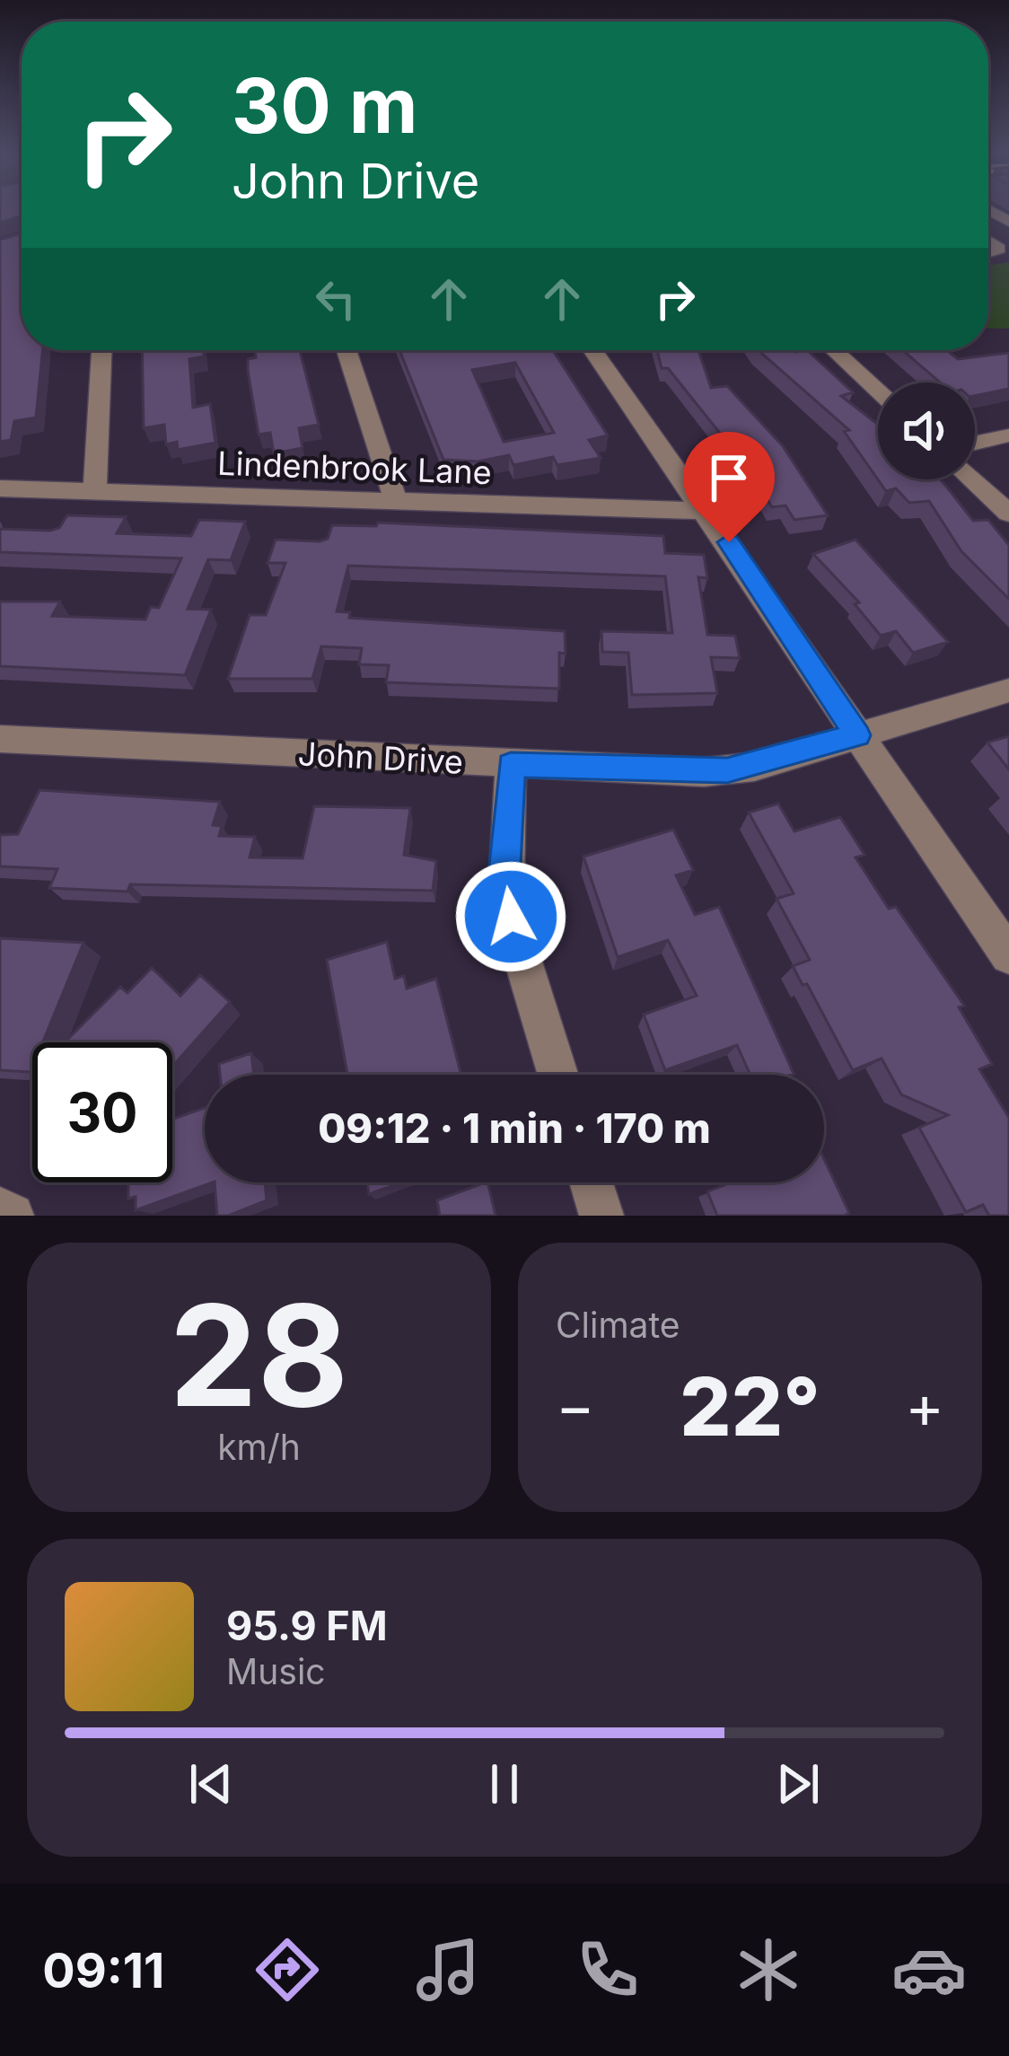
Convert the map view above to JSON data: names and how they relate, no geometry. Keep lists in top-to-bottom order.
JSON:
{
  "streets": {
    "street": ["Lindenbrook Lane", "John Drive"]
  },
  "page": {
    "turn": ["30 m", "John Drive"],
    "limit": "30",
    "trip": "09:12 · 1 min · 170 m",
    "tile": [
      ["28", "km/h"],
      "Climate"
    ],
    "heat": ["−", "22°", "+"],
    "song": ["95.9 FM", "Music"],
    "tabs": "09:11"
  }
}
